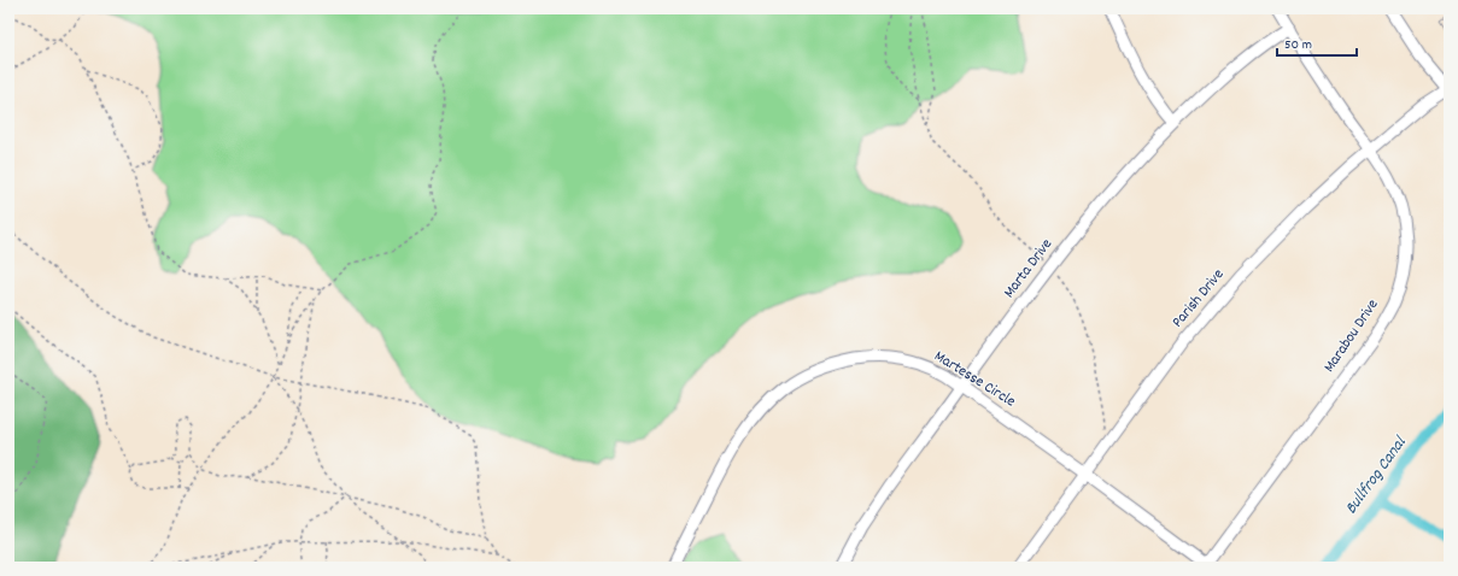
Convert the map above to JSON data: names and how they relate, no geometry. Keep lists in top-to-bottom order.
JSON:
{
  "streets": {
    "street": [
      "Marta Drive",
      "Parish Drive",
      "Marabou Drive",
      "Martesse Circle"
    ]
  },
  "crossings": [
    ["Marta Drive", "Marabou Drive"],
    ["Marta Drive", "Martesse Circle"],
    ["Parish Drive", "Marabou Drive"],
    ["Parish Drive", "Martesse Circle"],
    ["Marabou Drive", "Martesse Circle"]
  ],
  "water": ["Bullfrog Canal"],
  "scale_bar": "50 m"
}
